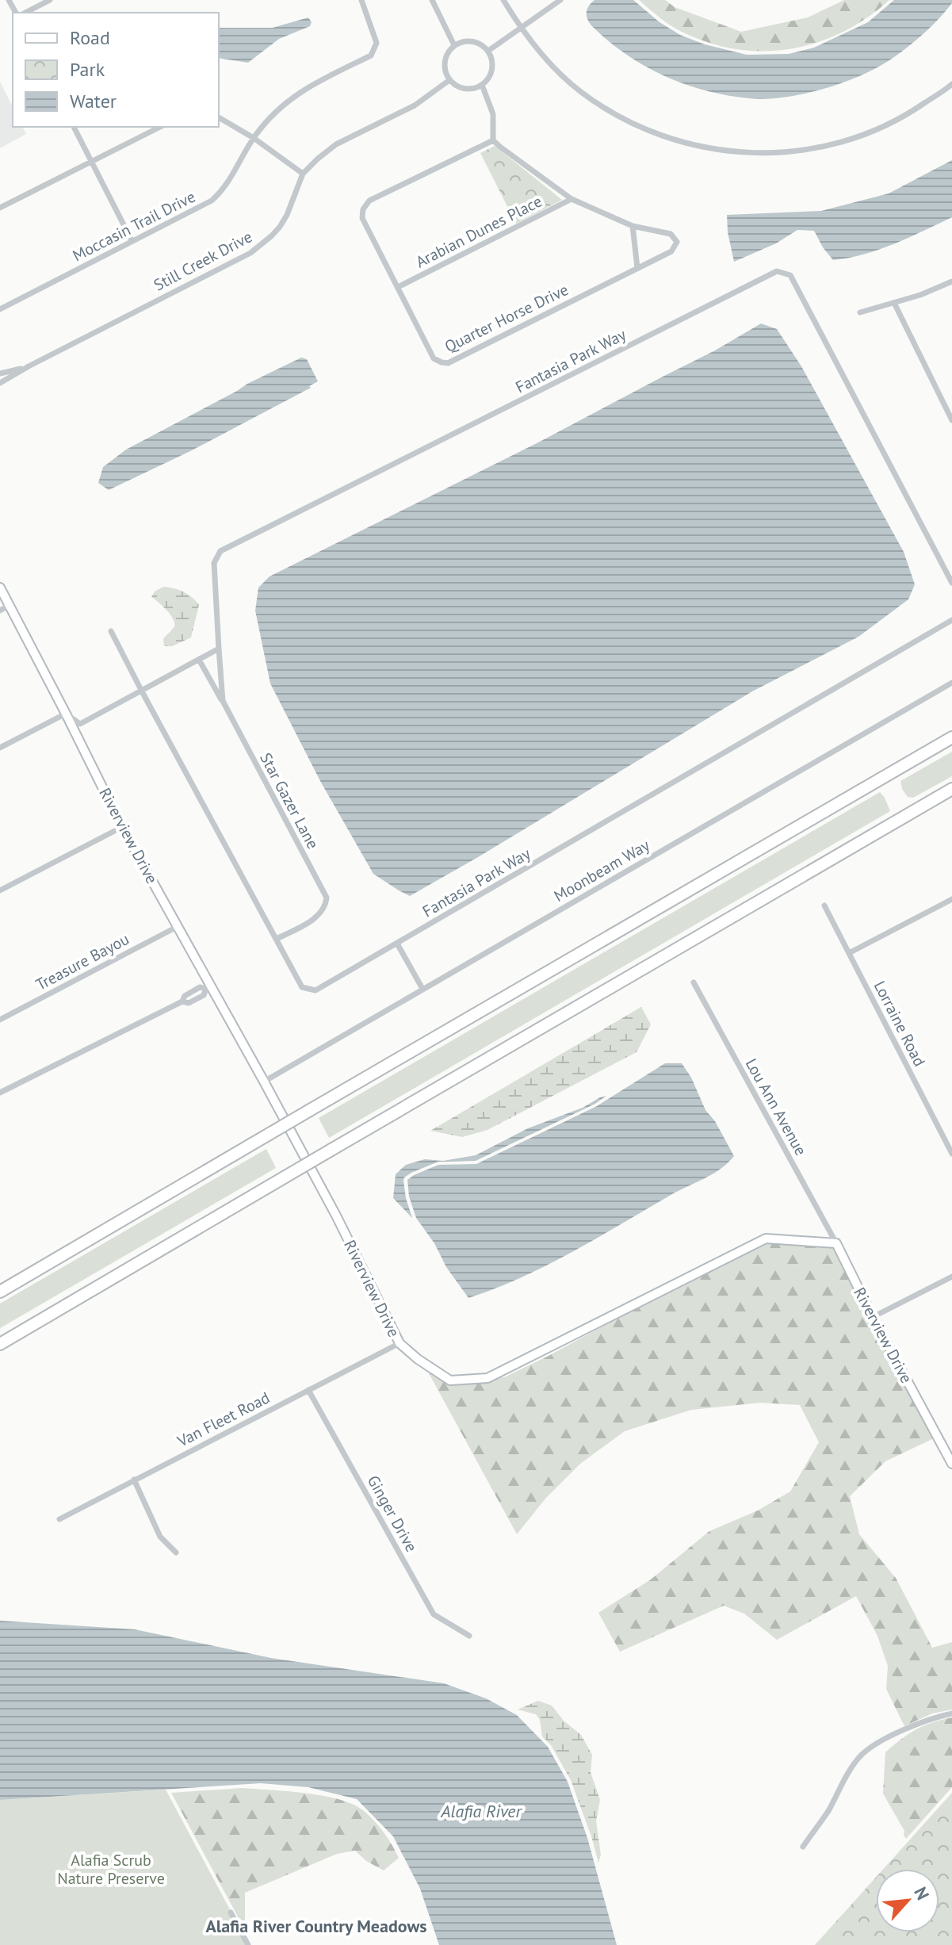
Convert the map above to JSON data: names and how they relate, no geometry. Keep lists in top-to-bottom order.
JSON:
{
  "streets": {
    "street": [
      "Moccasin Trail Drive",
      "Arabian Dunes Place",
      "Still Creek Drive",
      "Quarter Horse Drive",
      "Fantasia Park Way",
      "Star Gazer Lane",
      "Riverview Drive",
      "Moonbeam Way",
      "Treasure Bayou",
      "Lorraine Road",
      "Lou Ann Avenue",
      "Van Fleet Road",
      "Ginger Drive"
    ]
  },
  "crossings": [
    ["Arabian Dunes Place", "Quarter Horse Drive"],
    ["Fantasia Park Way", "Star Gazer Lane"],
    ["Riverview Drive", "Moonbeam Way"],
    ["Riverview Drive", "Treasure Bayou"],
    ["Riverview Drive", "Lou Ann Avenue"],
    ["Riverview Drive", "Van Fleet Road"],
    ["Van Fleet Road", "Ginger Drive"]
  ],
  "districts": ["Alafia River Country Meadows"],
  "water": ["Alafia River"],
  "parks": ["Alafia Scrub Nature Preserve"],
  "legend": ["Road", "Park", "Water"],
  "north": "top right"
}
